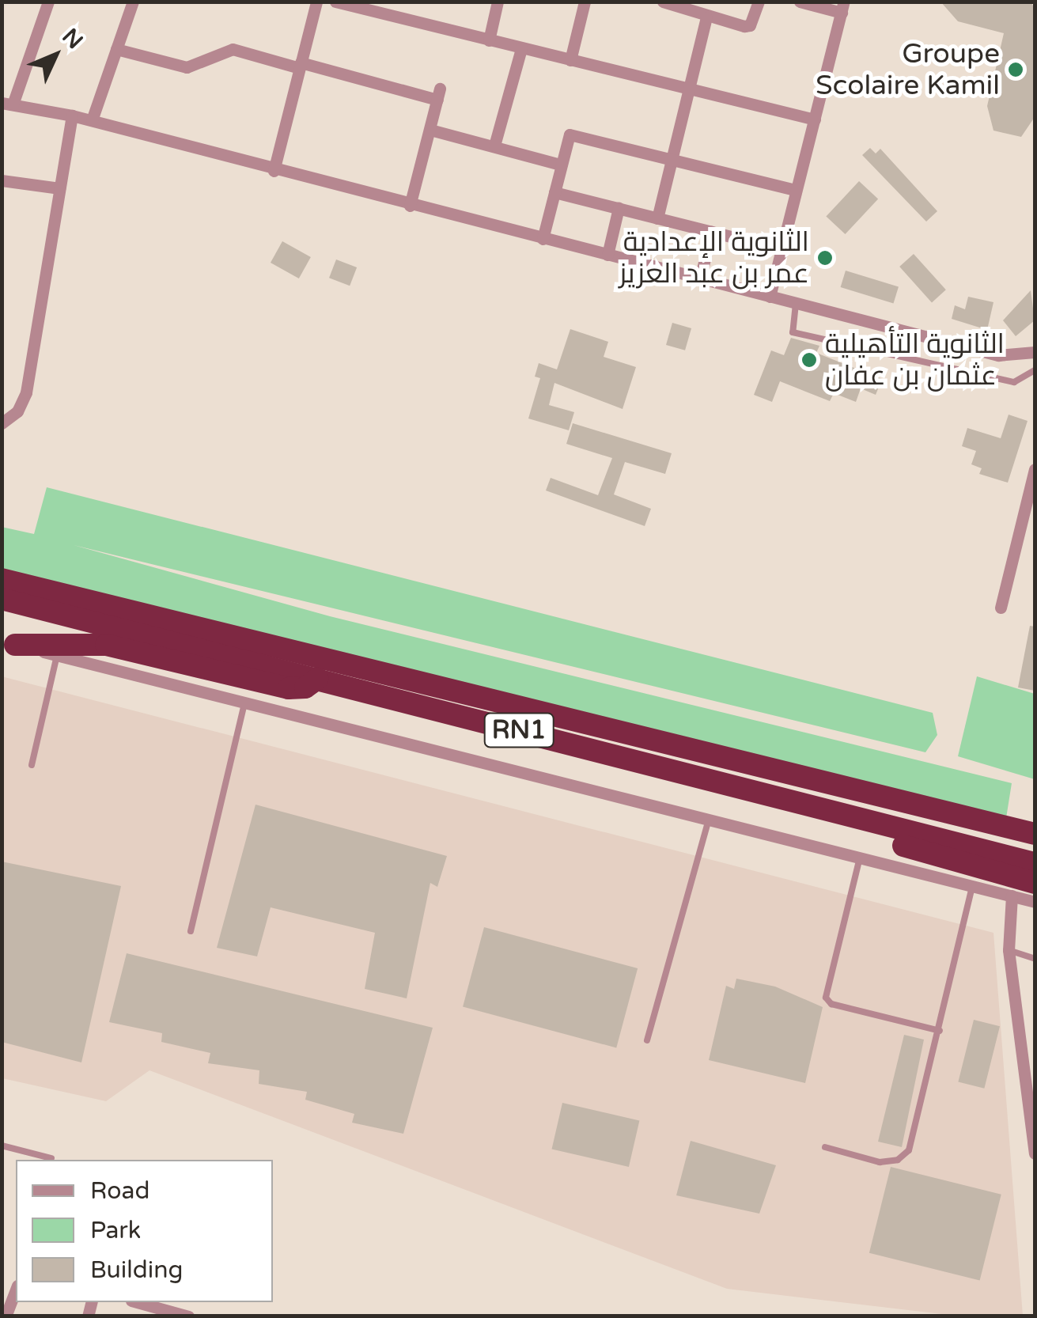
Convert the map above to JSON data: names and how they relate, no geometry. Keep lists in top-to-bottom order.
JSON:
{
  "streets": {
    "highway": ["RN1"]
  },
  "places": ["Groupe Scolaire Kamil", "الثانوية الإعدادية عمر بن عبد العزيز", "الثانوية التأهيلية عثمان بن عفان"],
  "legend": ["Road", "Park", "Building"],
  "north": "top right"
}
